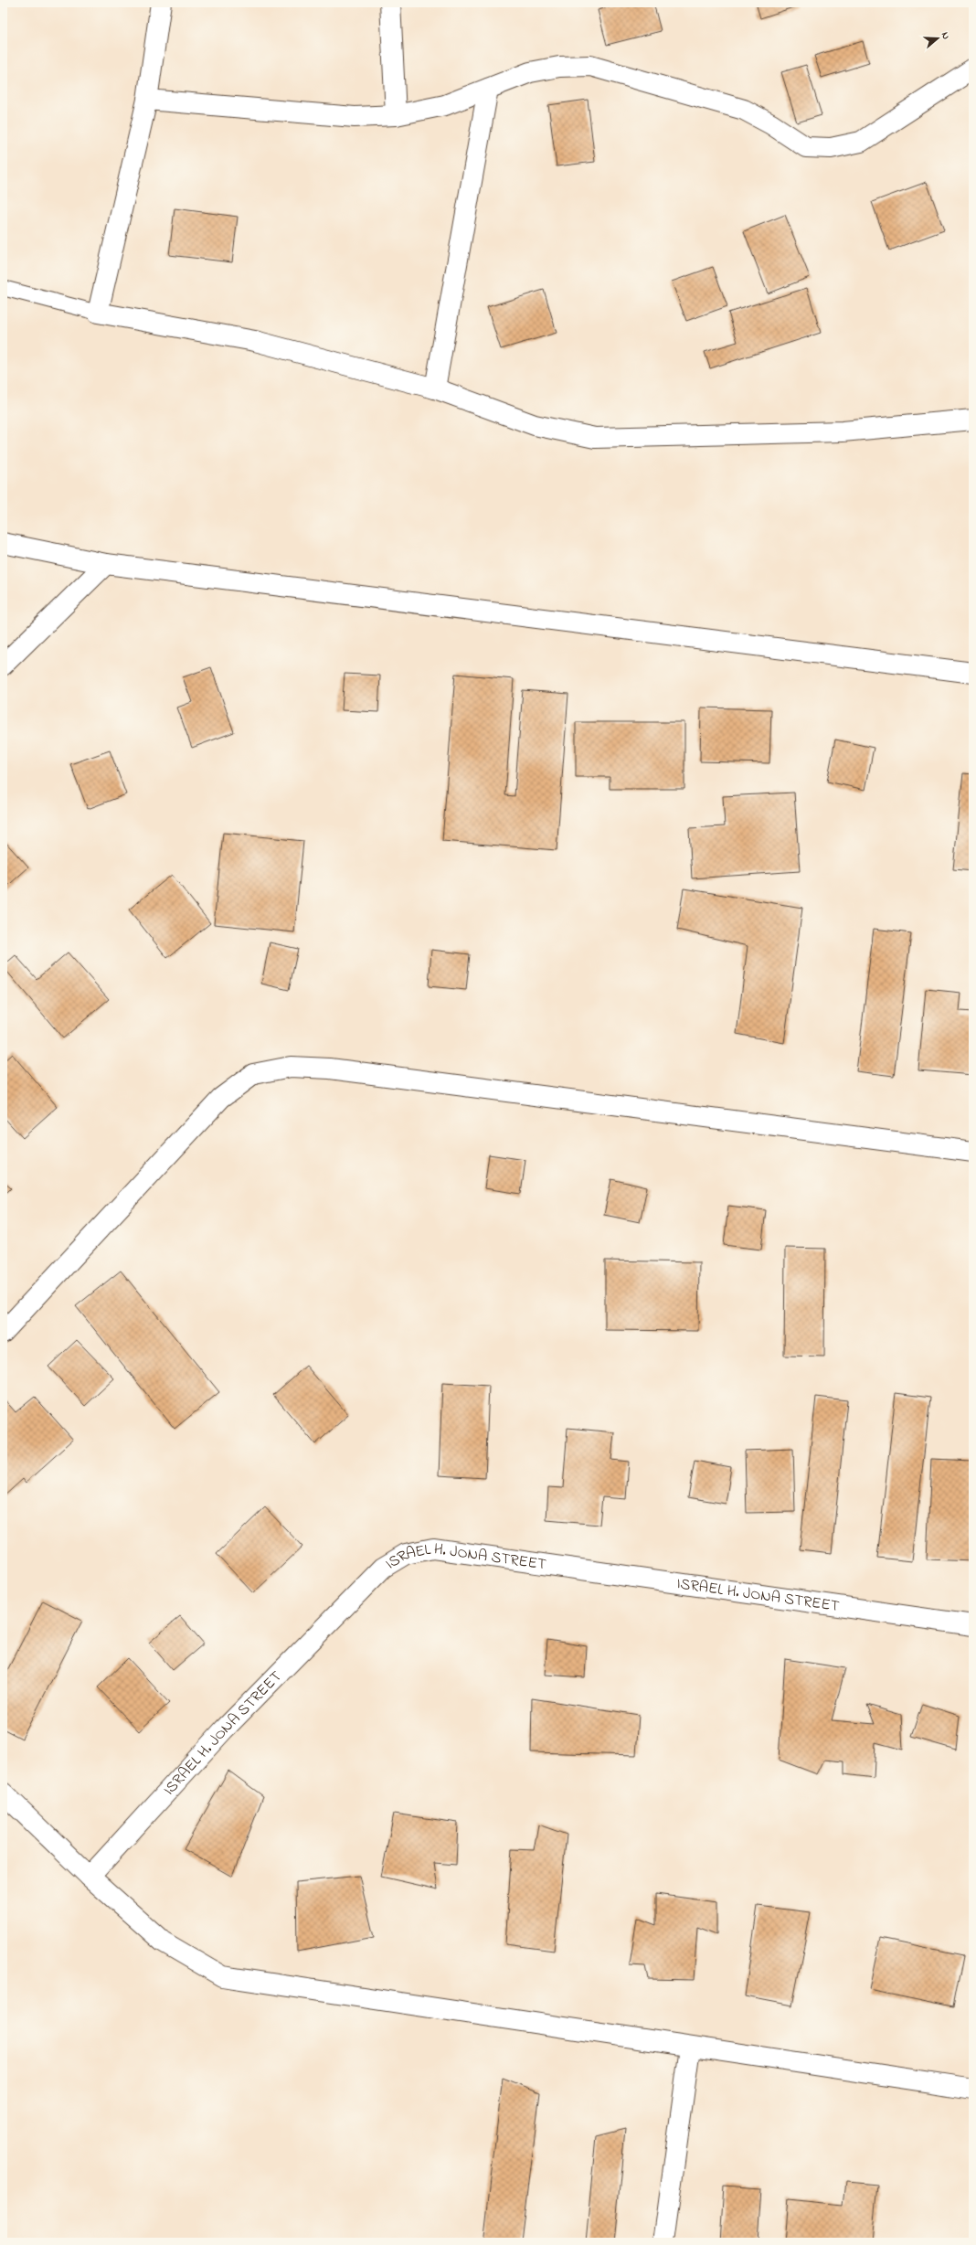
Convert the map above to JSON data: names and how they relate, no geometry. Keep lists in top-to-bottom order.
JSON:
{
  "streets": {
    "street": ["ISRAEL H. JONA STREET"]
  },
  "north": "right"
}
